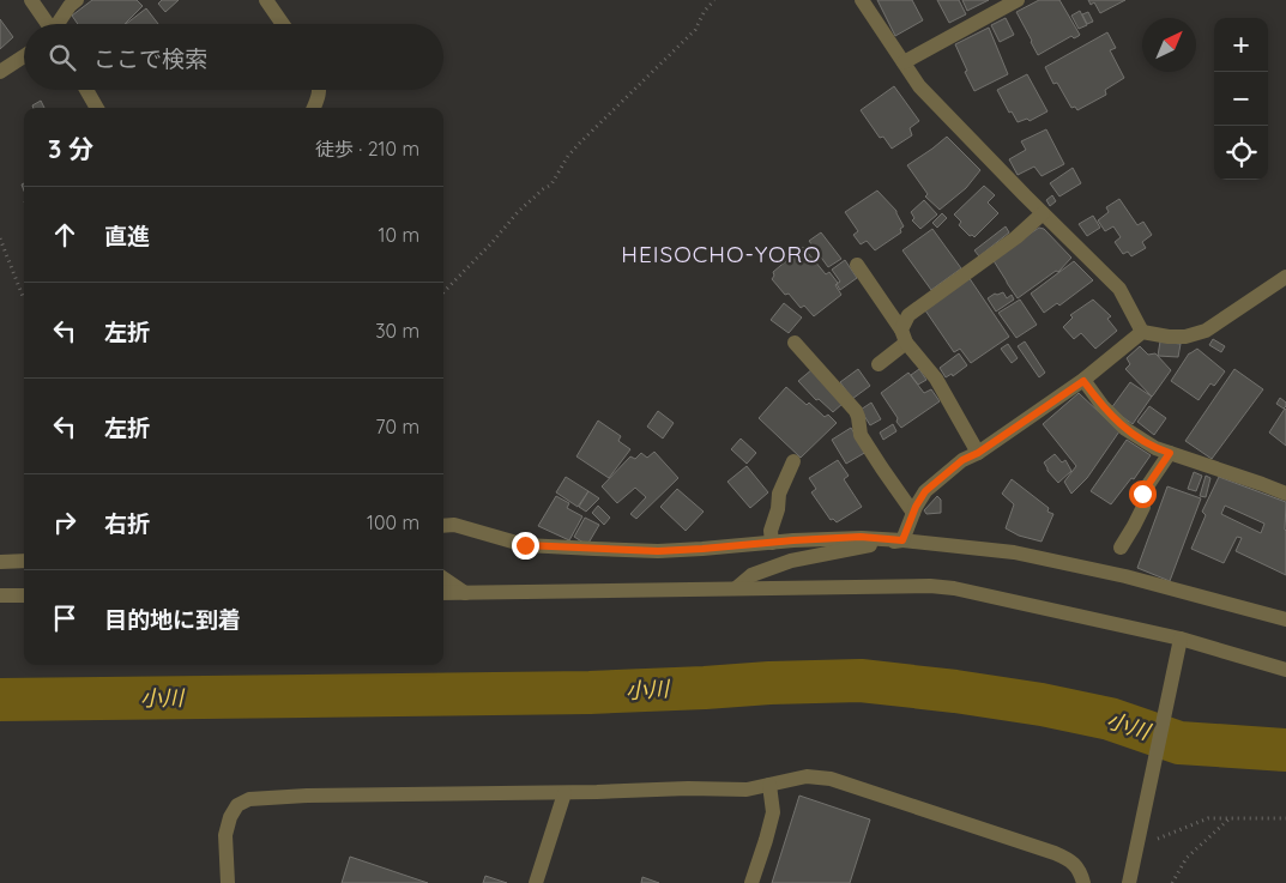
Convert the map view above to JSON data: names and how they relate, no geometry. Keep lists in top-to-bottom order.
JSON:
{
  "districts": ["HEISOCHO-YORO"],
  "water": ["小川"],
  "north": "top right",
  "page": {
    "map_buttons": ["+", "−"],
    "search": "ここで検索",
    "heading": ["3 分", "徒歩 · 210 m"],
    "list": [
      ["直進", "10 m"],
      ["左折", "30 m"],
      ["左折", "70 m"],
      ["右折", "100 m"],
      "目的地に到着"
    ]
  }
}
